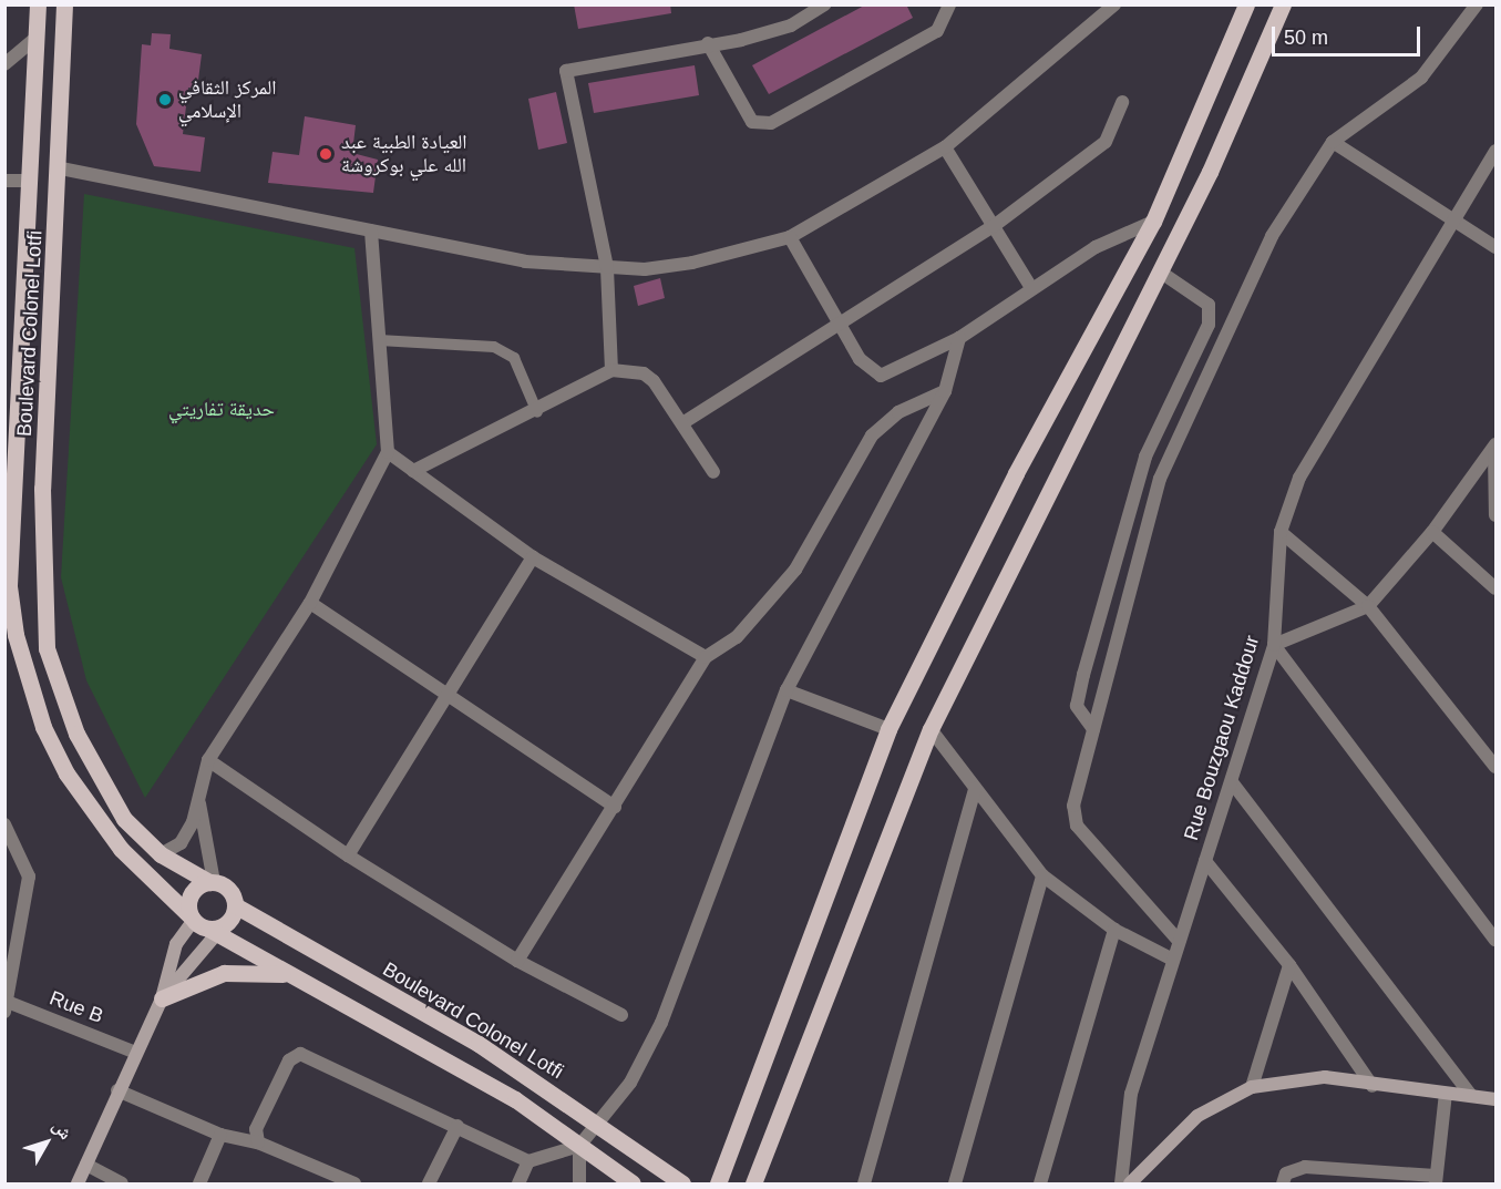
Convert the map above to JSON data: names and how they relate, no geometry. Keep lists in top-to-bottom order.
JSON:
{
  "streets": {
    "main road": ["Boulevard Colonel Lotfi"],
    "street": ["Rue Bouzgaou Kaddour", "Rue B"]
  },
  "parks": ["حديقة تفاريتي"],
  "places": ["المركز الثقافي الإسلامي", "العيادة الطبية عبد الله علي بوكروشة"],
  "scale_bar": "50 m",
  "north": "top right"
}
